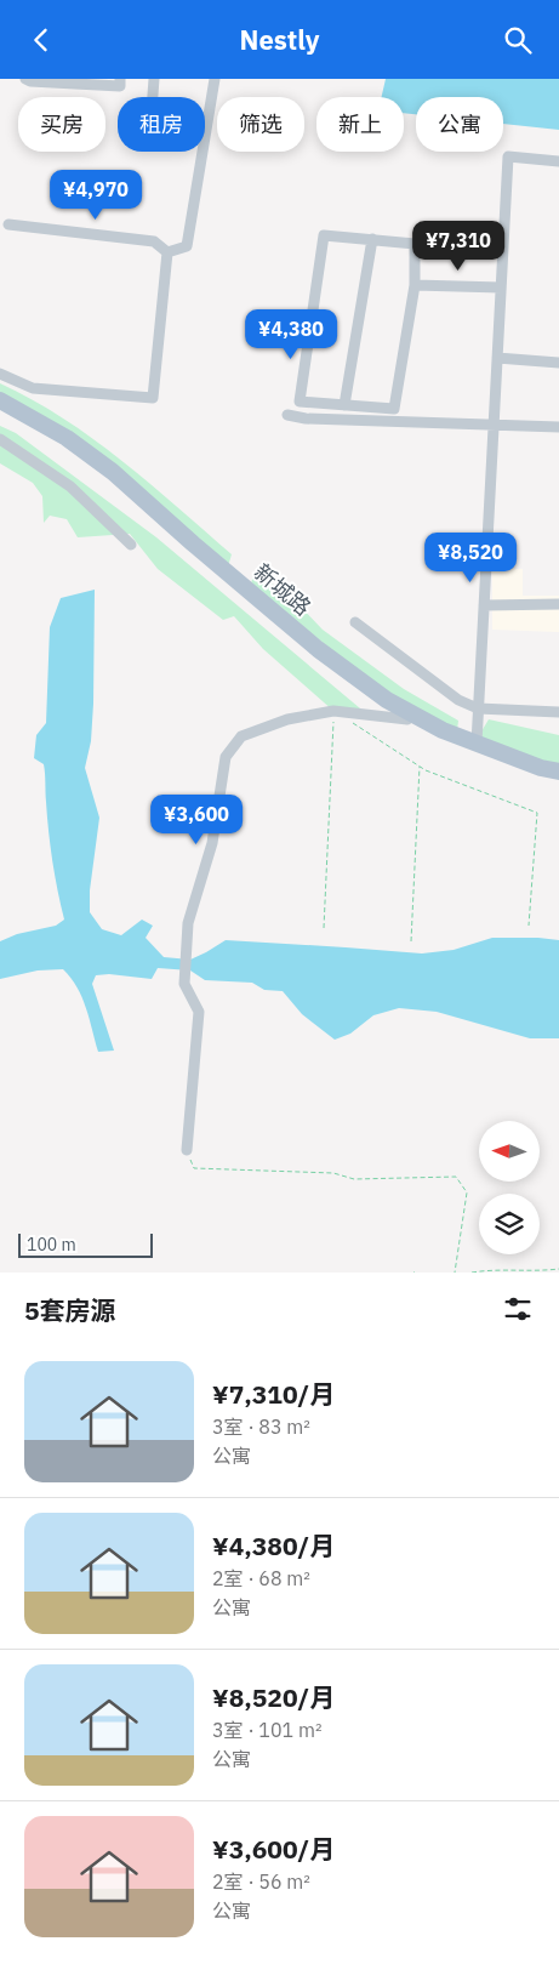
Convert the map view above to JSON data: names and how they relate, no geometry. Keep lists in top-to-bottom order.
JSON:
{
  "streets": {
    "main road": ["新城路"]
  },
  "scale_bar": "100 m",
  "north": "left",
  "page": {
    "header": "Nestly",
    "chip": [
      "买房",
      "租房",
      "筛选",
      "新上",
      "公寓"
    ],
    "price": [
      "¥4,970",
      "¥7,310",
      "¥4,380",
      "¥8,520",
      "¥3,600"
    ],
    "scale": "100 m",
    "heading": "5套房源",
    "list": [
      {
        "name": "¥7,310/月",
        "note": "3室 · 83 m² · 公寓"
      },
      {
        "name": "¥4,380/月",
        "note": "2室 · 68 m² · 公寓"
      },
      {
        "name": "¥8,520/月",
        "note": "3室 · 101 m² · 公寓"
      },
      {
        "name": "¥3,600/月",
        "note": "2室 · 56 m² · 公寓"
      }
    ]
  }
}
